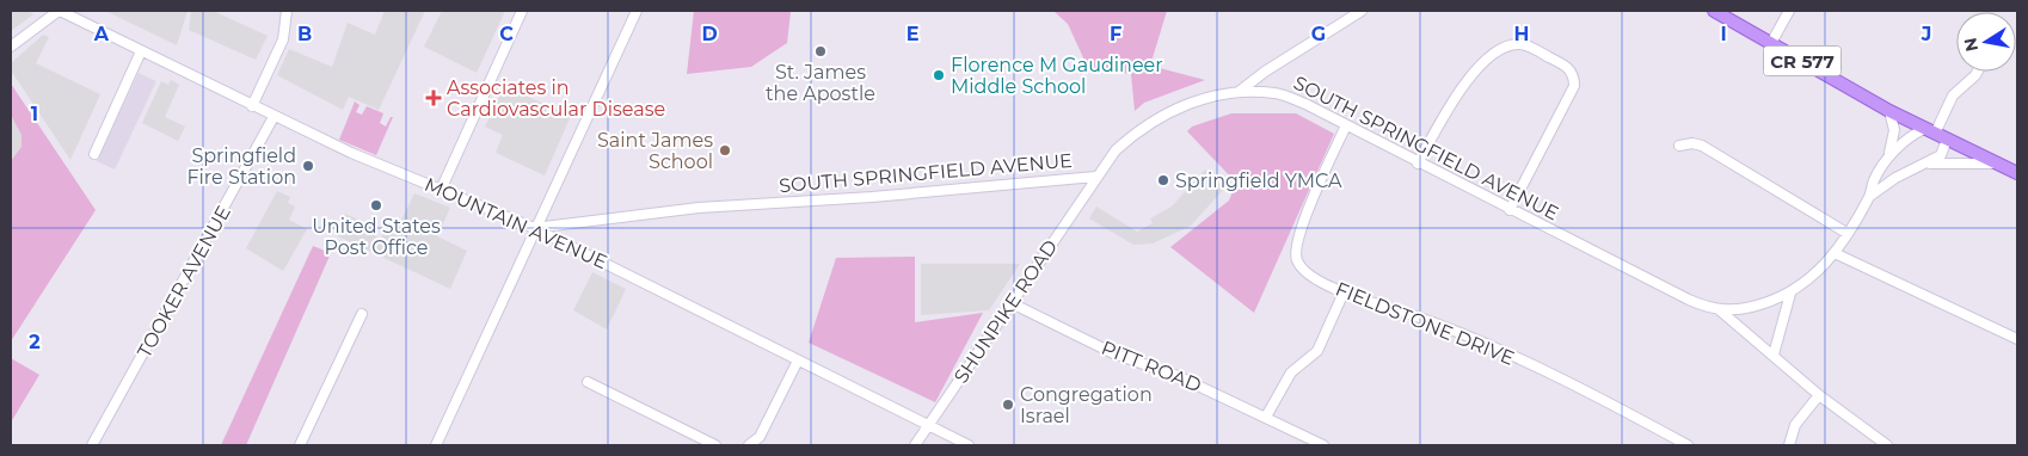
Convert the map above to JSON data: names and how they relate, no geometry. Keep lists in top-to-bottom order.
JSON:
{
  "streets": {
    "main road": ["CR 577"],
    "street": [
      "SOUTH SPRINGFIELD AVENUE",
      "MOUNTAIN AVENUE",
      "TOOKER AVENUE",
      "SHUNPIKE ROAD",
      "FIELDSTONE DRIVE",
      "PITT ROAD"
    ]
  },
  "crossings": [
    ["CR 577", "SOUTH SPRINGFIELD AVENUE"],
    ["SOUTH SPRINGFIELD AVENUE", "MOUNTAIN AVENUE"],
    ["SOUTH SPRINGFIELD AVENUE", "SHUNPIKE ROAD"],
    ["SOUTH SPRINGFIELD AVENUE", "FIELDSTONE DRIVE"],
    ["MOUNTAIN AVENUE", "TOOKER AVENUE"],
    ["MOUNTAIN AVENUE", "SHUNPIKE ROAD"],
    ["SHUNPIKE ROAD", "PITT ROAD"]
  ],
  "places": {
    "other": [
      "St. James the Apostle",
      "Florence M Gaudineer Middle School",
      "Saint James School",
      "Springfield Fire Station",
      "Springfield YMCA",
      "United States Post Office",
      "Congregation Israel"
    ],
    "health": ["Associates in Cardiovascular Disease"]
  },
  "north": "left",
  "grid": {
    "columns": [
      "A",
      "B",
      "C",
      "D",
      "E",
      "F",
      "G",
      "H",
      "I",
      "J"
    ],
    "rows": ["1", "2"]
  }
}
